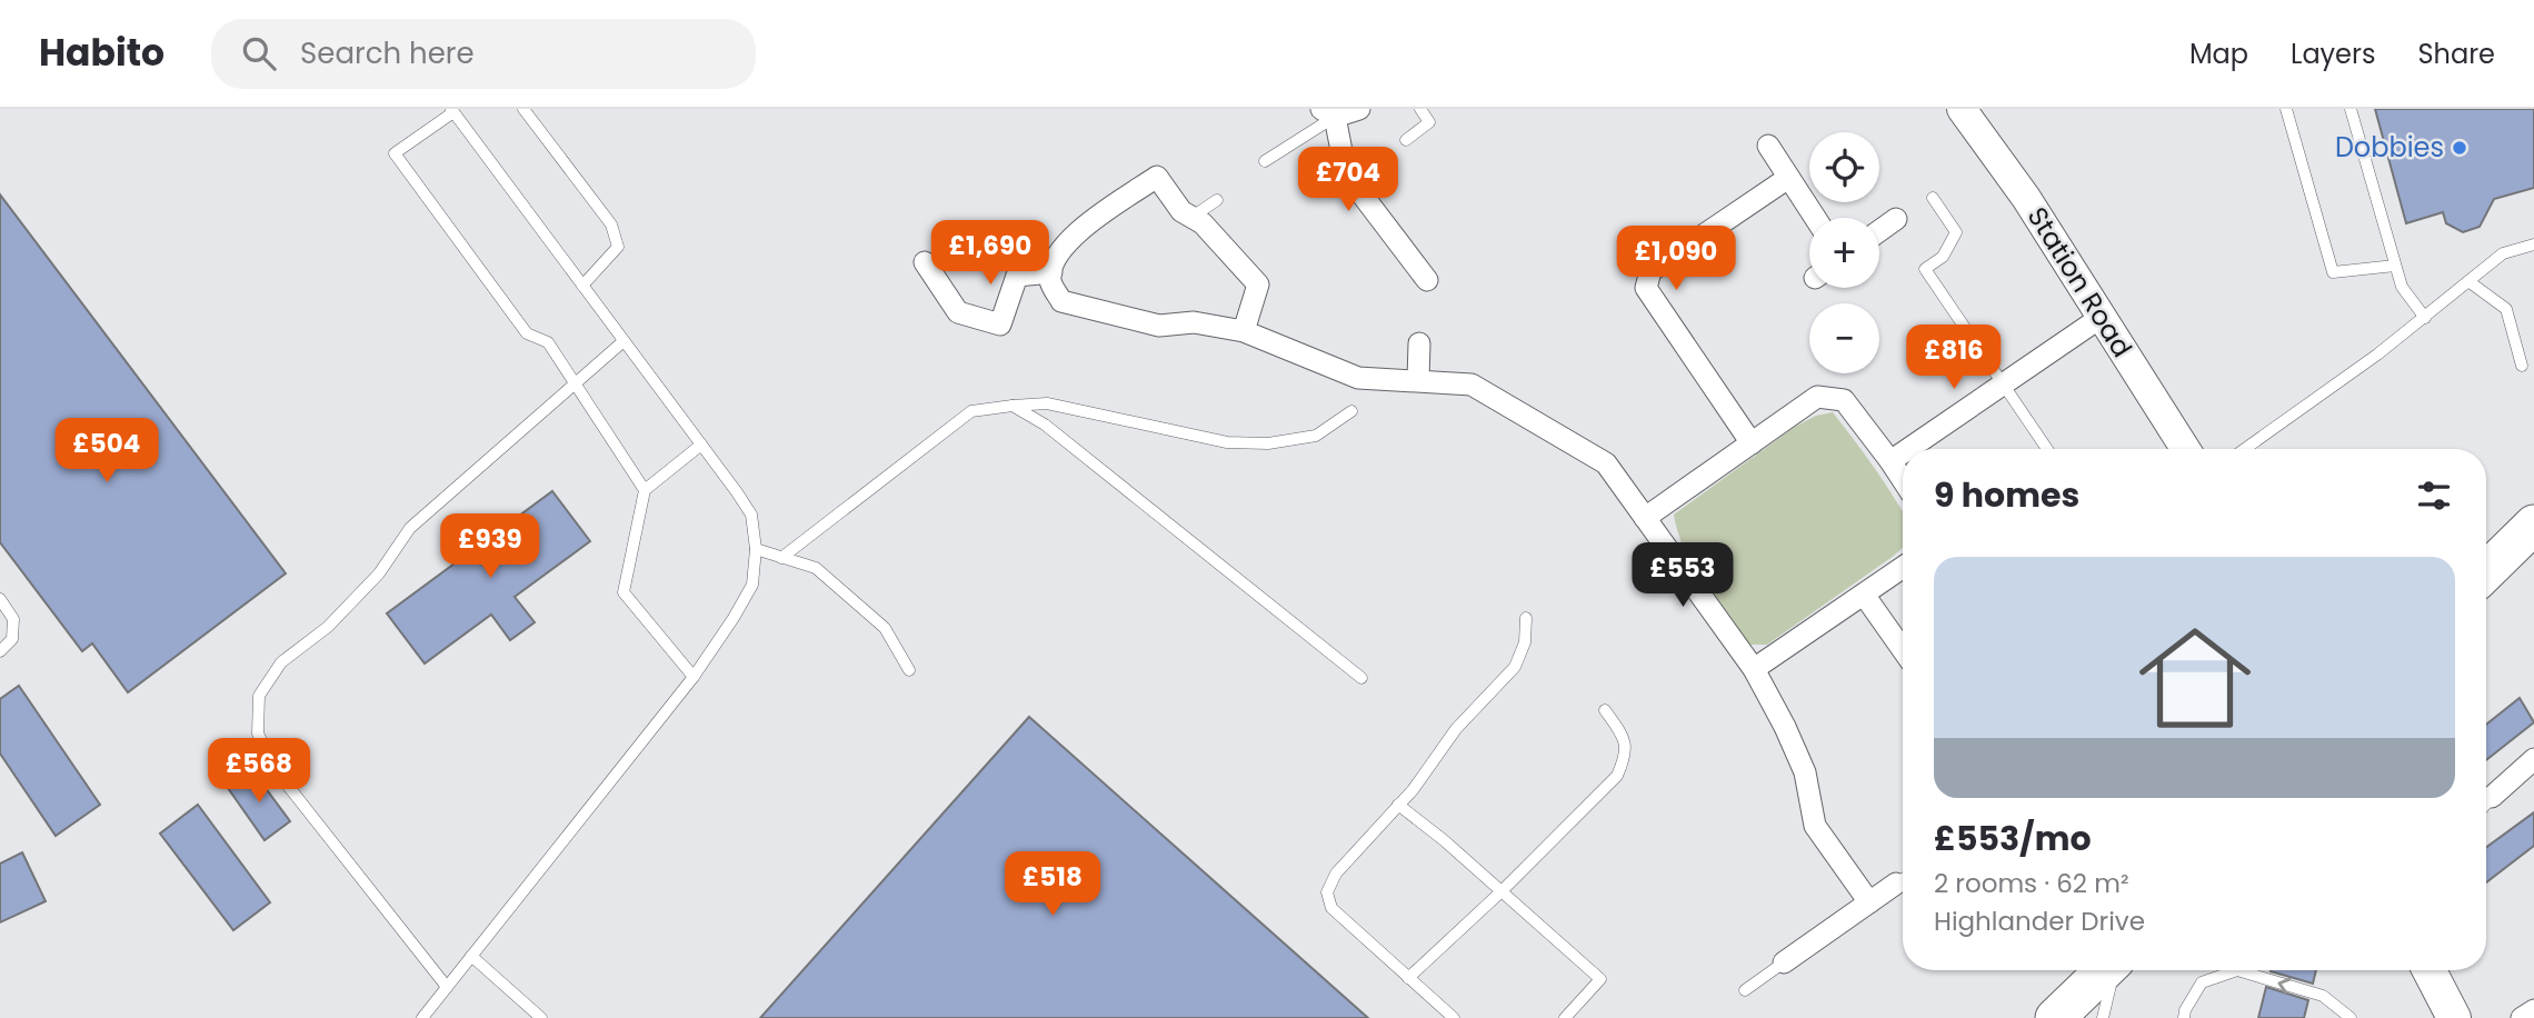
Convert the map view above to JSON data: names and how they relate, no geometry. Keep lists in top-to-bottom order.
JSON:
{
  "streets": {
    "street": ["Station Road"]
  },
  "places": ["Dobbies"],
  "page": {
    "header": "Habito",
    "search": "Search here",
    "nav": ["Map", "Layers", "Share"],
    "map_buttons": ["+", "−"],
    "price": [
      "£704",
      "£1,690",
      "£1,090",
      "£816",
      "£504",
      "£939",
      "£553",
      "£568",
      "£518"
    ],
    "heading": "9 homes",
    "list": [
      {
        "name": "£553/mo",
        "note": "2 rooms · 62 m² · Highlander Drive"
      }
    ]
  }
}
